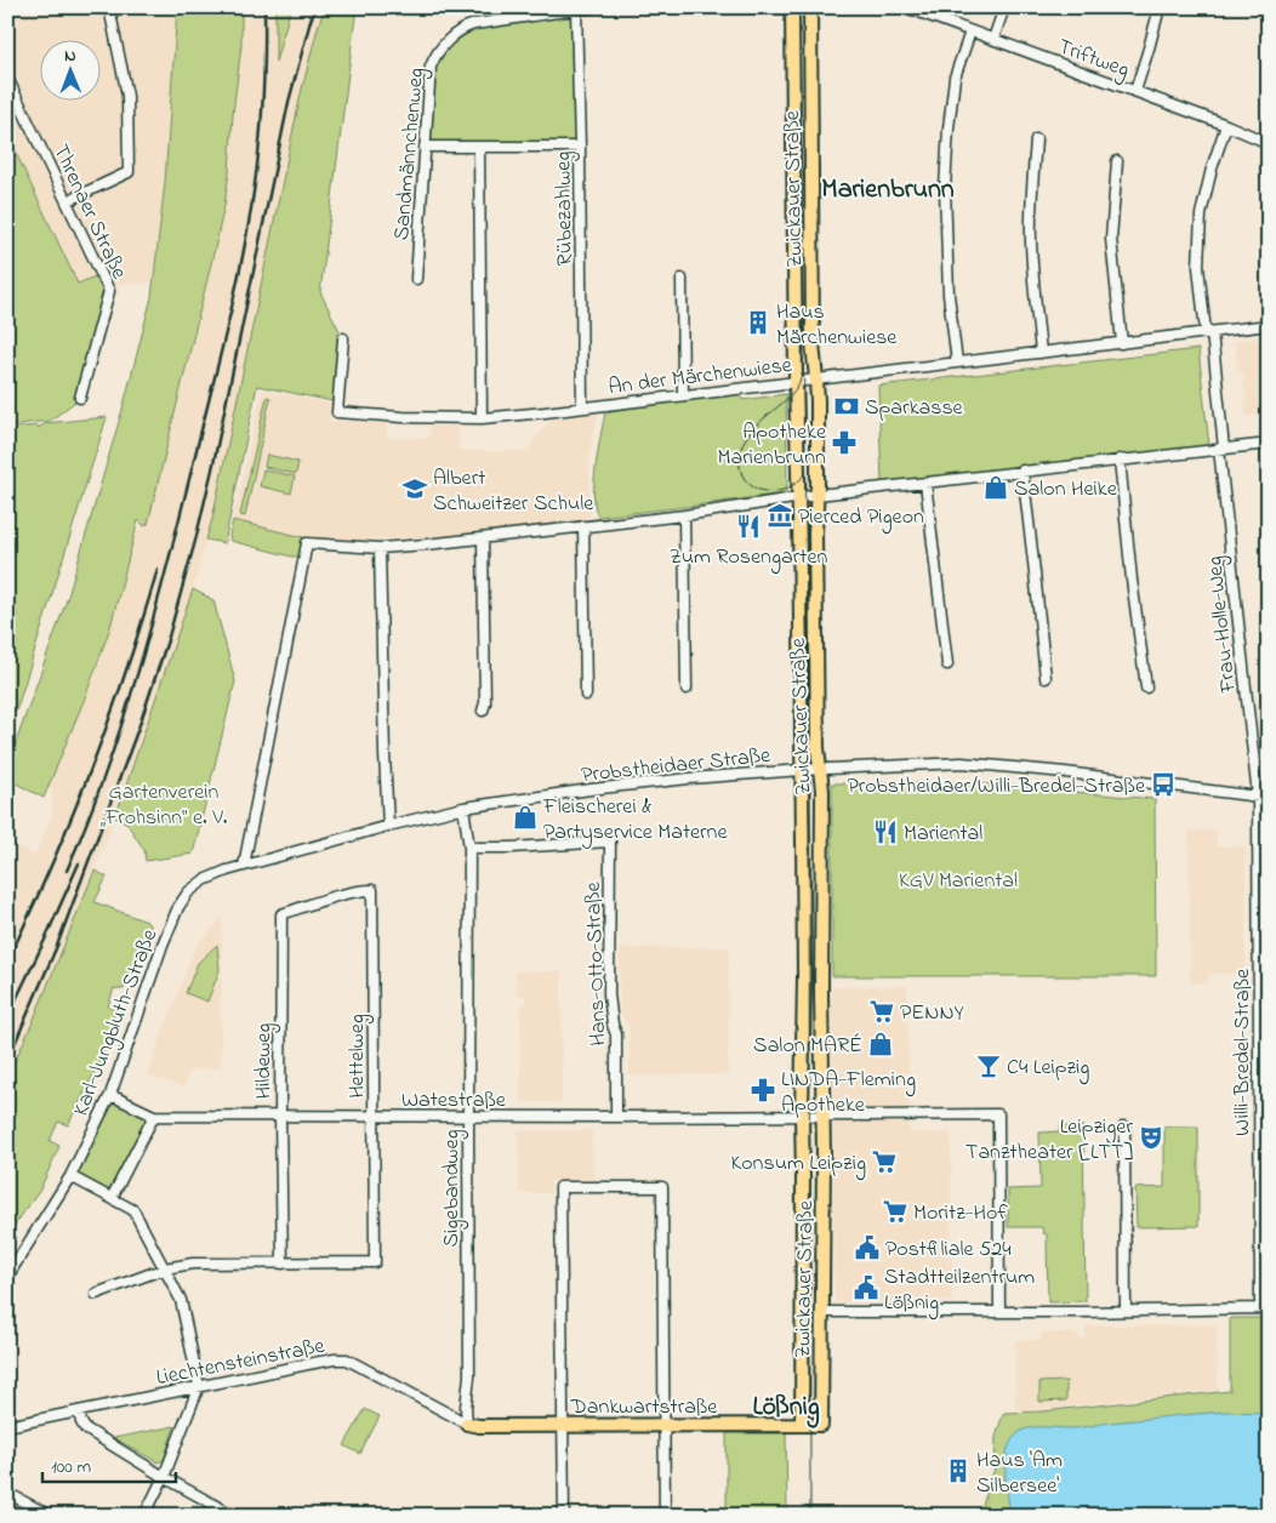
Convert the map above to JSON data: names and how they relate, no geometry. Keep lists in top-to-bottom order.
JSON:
{
  "streets": {
    "main road": ["Zwickauer Straße", "Dankwartstraße"],
    "street": [
      "Triftweg",
      "Sandmännchenweg",
      "Rübezahlweg",
      "Threnaer Straße",
      "An der Märchenwiese",
      "Frau-Holle-Weg",
      "Probstheidaer Straße",
      "Hans-Otto-Straße",
      "Karl-Jungbluth-Straße",
      "Willi-Bredel-Straße",
      "Hettelweg",
      "Hildeweg",
      "Watestraße",
      "Sigebandweg",
      "Liechtensteinstraße"
    ]
  },
  "crossings": [
    ["Sandmännchenweg", "Rübezahlweg"],
    ["Zwickauer Straße", "An der Märchenwiese"],
    ["Zwickauer Straße", "Probstheidaer Straße"],
    ["Zwickauer Straße", "Watestraße"],
    ["Zwickauer Straße", "Dankwartstraße"],
    ["Rübezahlweg", "An der Märchenwiese"],
    ["Frau-Holle-Weg", "Probstheidaer Straße"],
    ["Frau-Holle-Weg", "Willi-Bredel-Straße"],
    ["Probstheidaer Straße", "Karl-Jungbluth-Straße"],
    ["Probstheidaer Straße", "Willi-Bredel-Straße"],
    ["Probstheidaer Straße", "Sigebandweg"],
    ["Hans-Otto-Straße", "Watestraße"],
    ["Hans-Otto-Straße", "Sigebandweg"],
    ["Karl-Jungbluth-Straße", "Watestraße"],
    ["Hettelweg", "Hildeweg"],
    ["Hettelweg", "Watestraße"],
    ["Hildeweg", "Watestraße"],
    ["Watestraße", "Sigebandweg"],
    ["Sigebandweg", "Liechtensteinstraße"],
    ["Sigebandweg", "Dankwartstraße"],
    ["Liechtensteinstraße", "Dankwartstraße"]
  ],
  "districts": ["Marienbrunn", "Lößnig"],
  "parks": ["Gartenverein „Frohsinn“ e. V.", "KGV Mariental"],
  "places": {
    "building": ["Haus Märchenwiese", "Haus 'Am Silbersee'"],
    "bank": ["Sparkasse"],
    "pharmacy": ["Apotheke Marienbrunn", "LINDA-Fleming Apotheke"],
    "shop": ["Salon Heike", "Fleischerei & Partyservice Materne", "Salon MARÉ"],
    "school or university": ["Albert Schweitzer Schule"],
    "museum": ["Pierced Pigeon"],
    "restaurant": ["Zum Rosengarten", "Mariental"],
    "bus stop": ["Probstheidaer/Willi-Bredel-Straße"],
    "supermarket": ["PENNY", "Konsum Leipzig", "Moritz-Hof"],
    "bar": ["C4 Leipzig"],
    "theatre": ["Leipziger Tanztheater [LTT]"],
    "public building": ["Postfiliale 524", "Stadtteilzentrum Lößnig"]
  },
  "scale_bar": "100 m",
  "north": "top"
}
